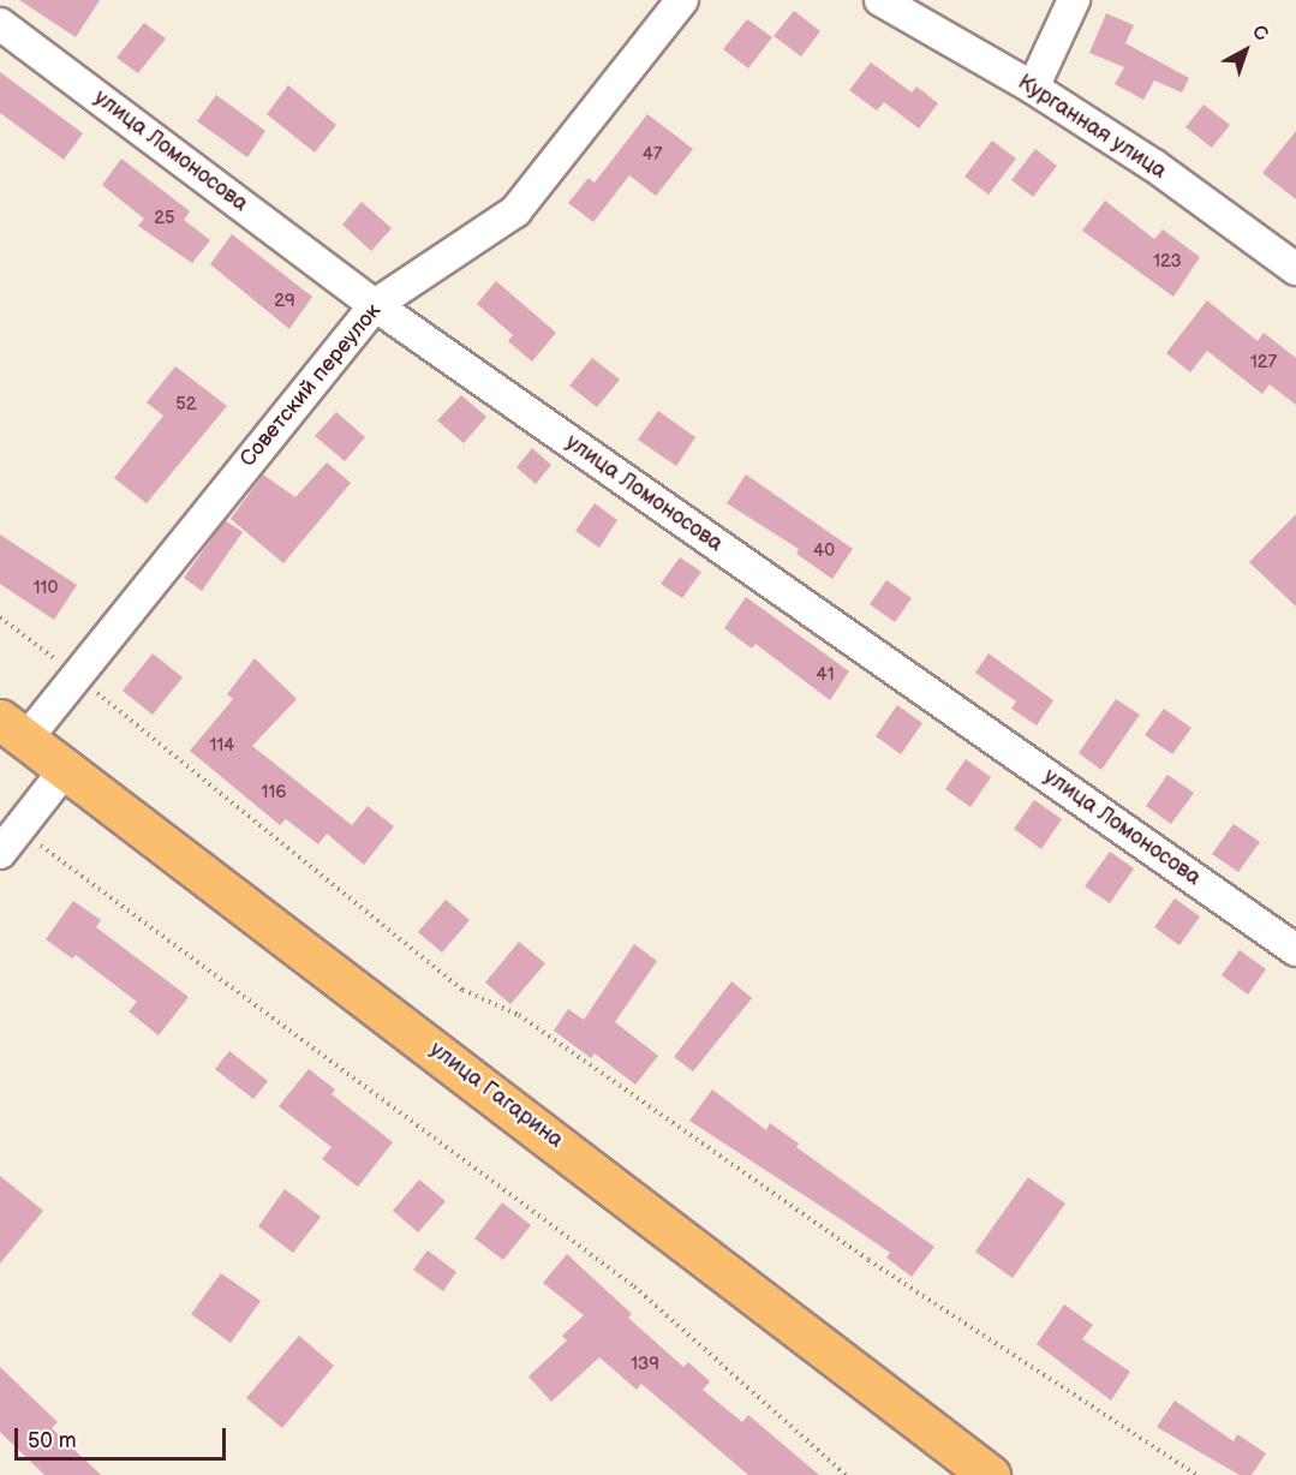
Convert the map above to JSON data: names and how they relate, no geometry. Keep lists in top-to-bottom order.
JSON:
{
  "streets": {
    "main road": ["улица Гагарина"],
    "street": ["Курганная улица", "улица Ломоносова", "Советский переулок"]
  },
  "crossings": [
    ["улица Ломоносова", "Советский переулок"],
    ["Советский переулок", "улица Гагарина"]
  ],
  "house_numbers": [
    "47",
    "25",
    "123",
    "29",
    "127",
    "52",
    "40",
    "110",
    "41",
    "114",
    "116",
    "139"
  ],
  "scale_bar": "50 m",
  "north": "top right"
}
